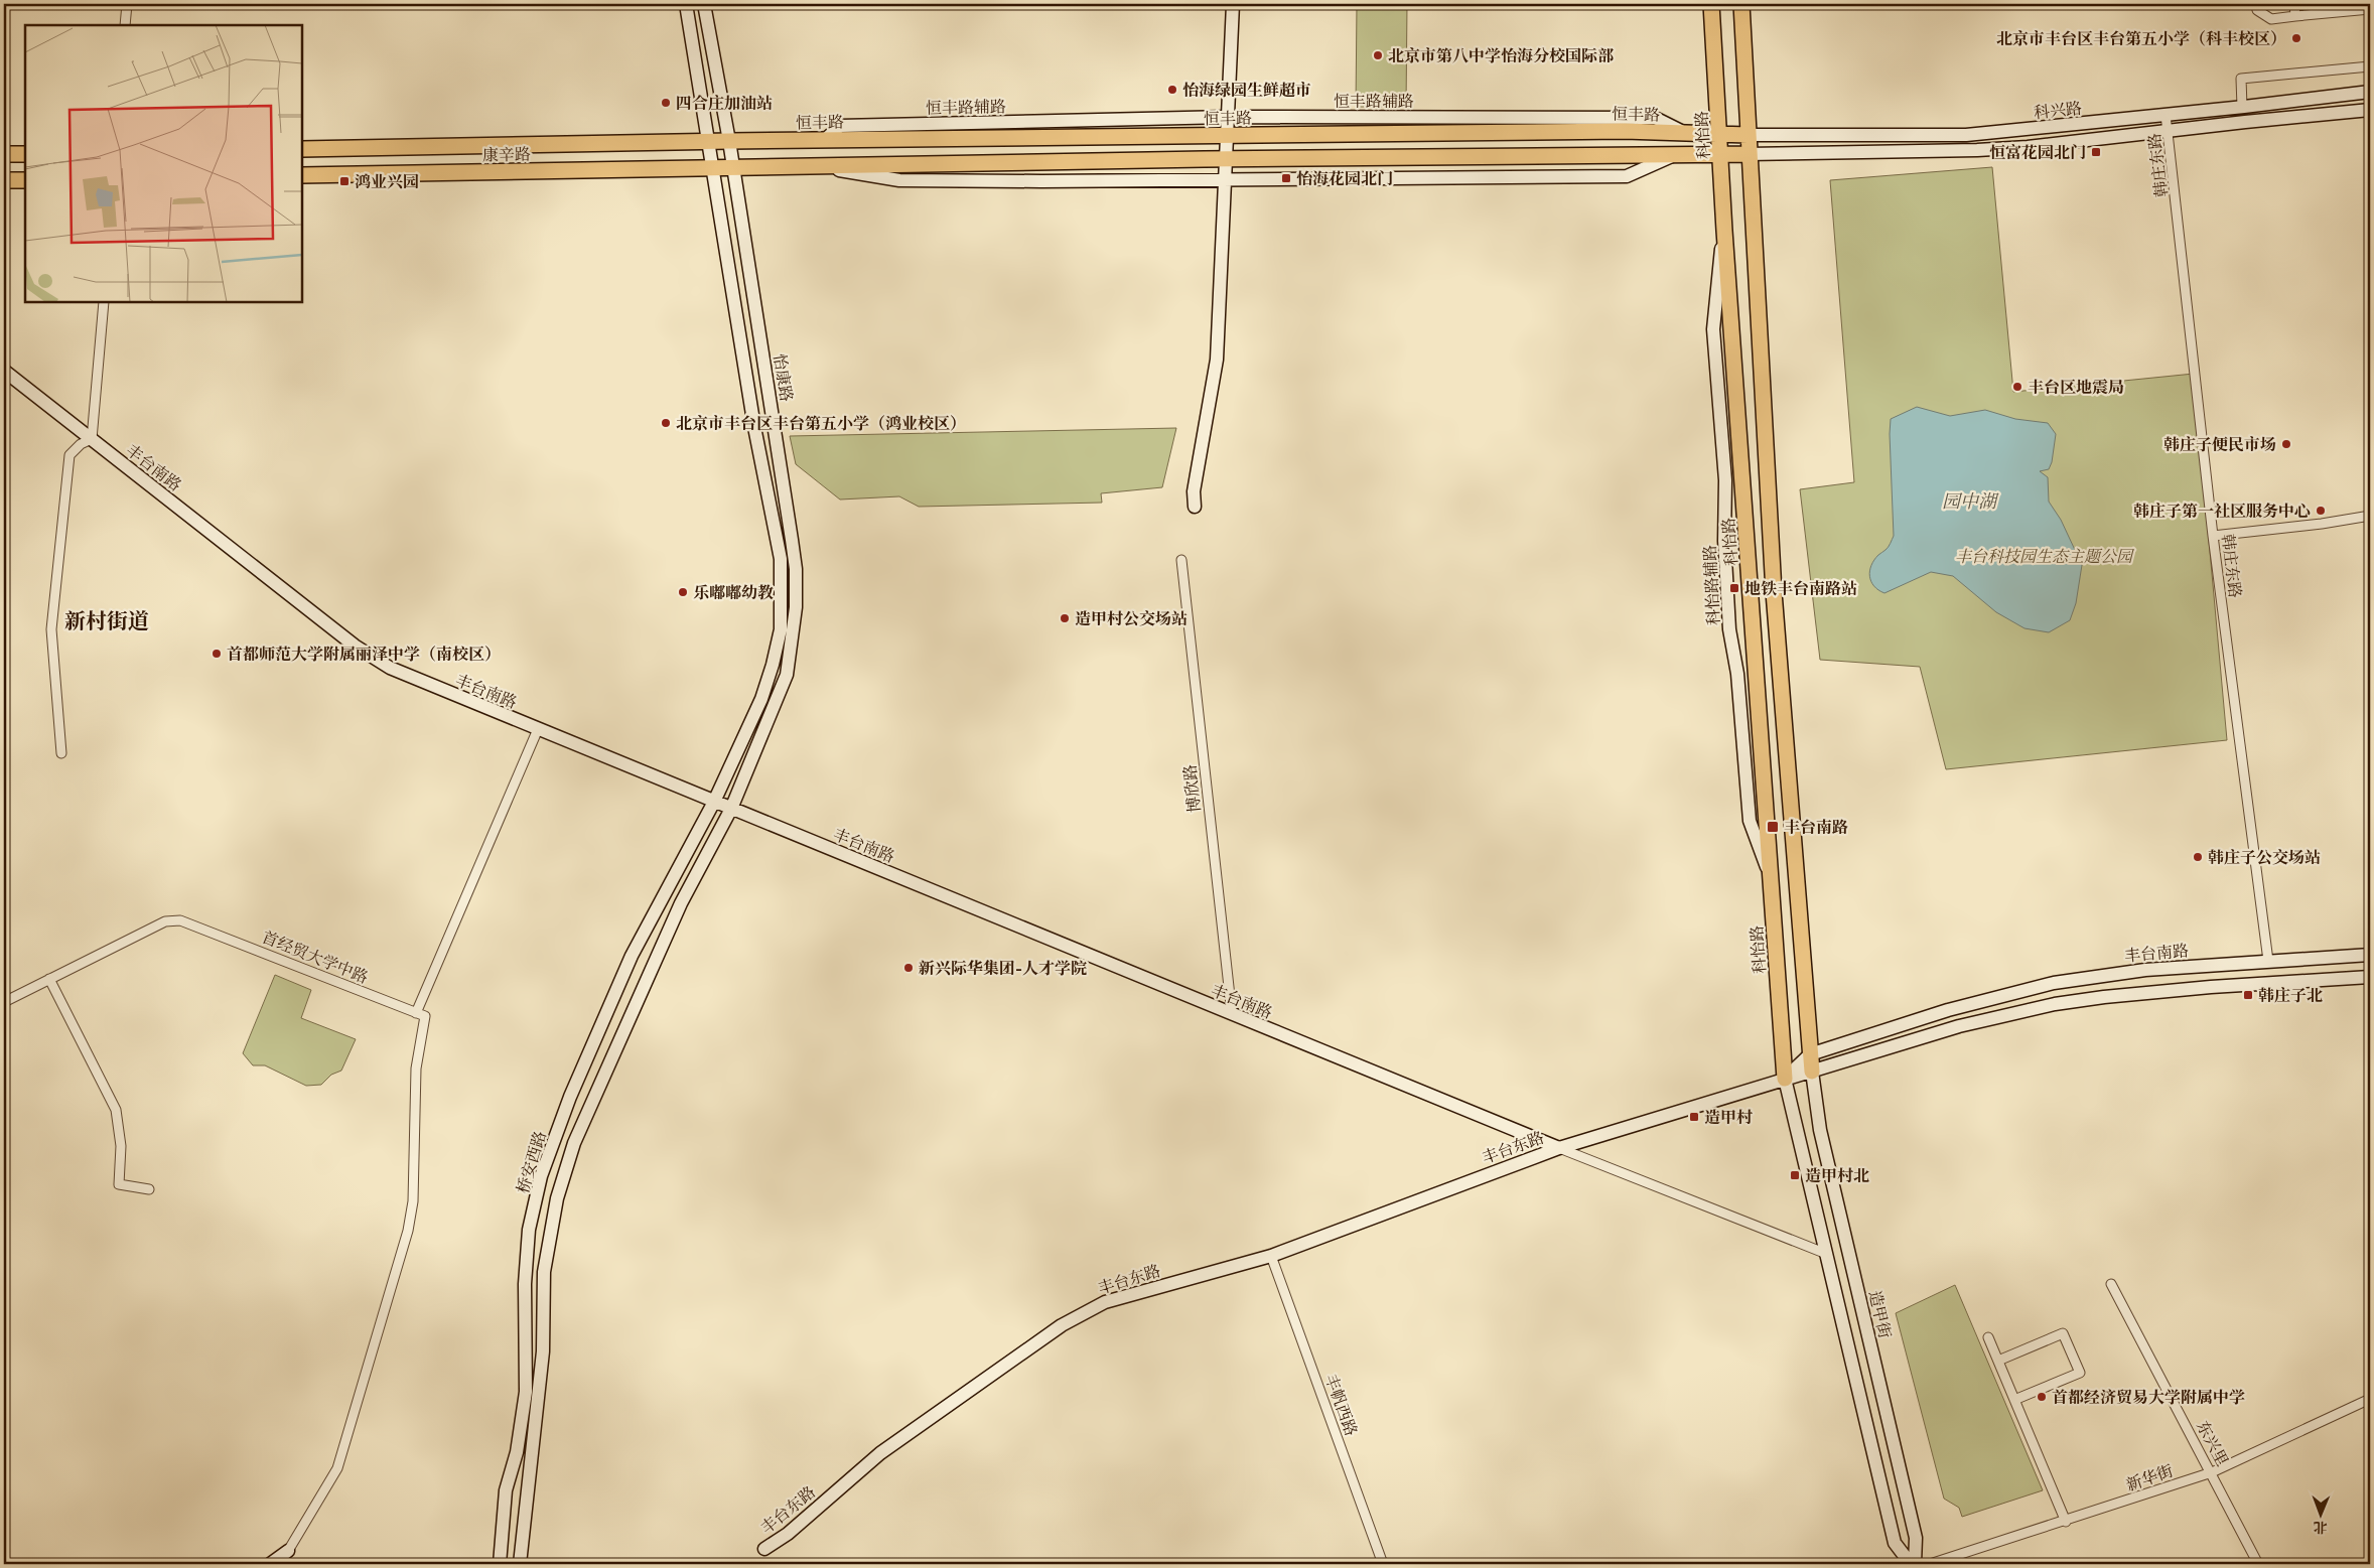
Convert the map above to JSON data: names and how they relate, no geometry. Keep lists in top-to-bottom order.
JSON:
{
  "streets": {
    "main road": ["恒丰路", "科怡路", "康辛路"],
    "street": [
      "恒丰路辅路",
      "科兴路",
      "韩庄东路",
      "怡康路",
      "丰台南路",
      "科怡路辅路",
      "博欣路",
      "首经贸大学中路",
      "丰台东路",
      "桥安西路",
      "造甲街",
      "丰帆西路",
      "东兴里",
      "新华街"
    ]
  },
  "crossings": [
    ["恒丰路辅路", "恒丰路"],
    ["科兴路", "恒丰路"],
    ["科兴路", "韩庄东路"],
    ["恒丰路", "科怡路"],
    ["恒丰路", "康辛路"],
    ["恒丰路", "怡康路"],
    ["科怡路", "丰台南路"],
    ["科怡路", "科怡路辅路"],
    ["韩庄东路", "丰台南路"],
    ["怡康路", "丰台南路"],
    ["丰台南路", "博欣路"],
    ["丰台南路", "丰台东路"],
    ["丰台南路", "桥安西路"],
    ["丰台南路", "造甲街"],
    ["丰台东路", "丰帆西路"],
    ["东兴里", "新华街"]
  ],
  "districts": ["新村街道"],
  "water": ["园中湖"],
  "parks": ["丰台科技园生态主题公园"],
  "places": {
    "other": [
      "北京市丰台区丰台第五小学（科丰校区）",
      "北京市第八中学怡海分校国际部",
      "怡海绿园生鲜超市",
      "四合庄加油站",
      "丰台区地震局",
      "北京市丰台区丰台第五小学（鸿业校区）",
      "韩庄子便民市场",
      "韩庄子第一社区服务中心",
      "乐嘟嘟幼教",
      "造甲村公交场站",
      "首都师范大学附属丽泽中学（南校区）",
      "韩庄子公交场站",
      "新兴际华集团-人才学院",
      "首都经济贸易大学附属中学"
    ],
    "transit": [
      "恒富花园北门",
      "怡海花园北门",
      "鸿业兴园",
      "地铁丰台南路站",
      "丰台南路",
      "韩庄子北",
      "造甲村",
      "造甲村北"
    ]
  },
  "north": "bottom"
}
